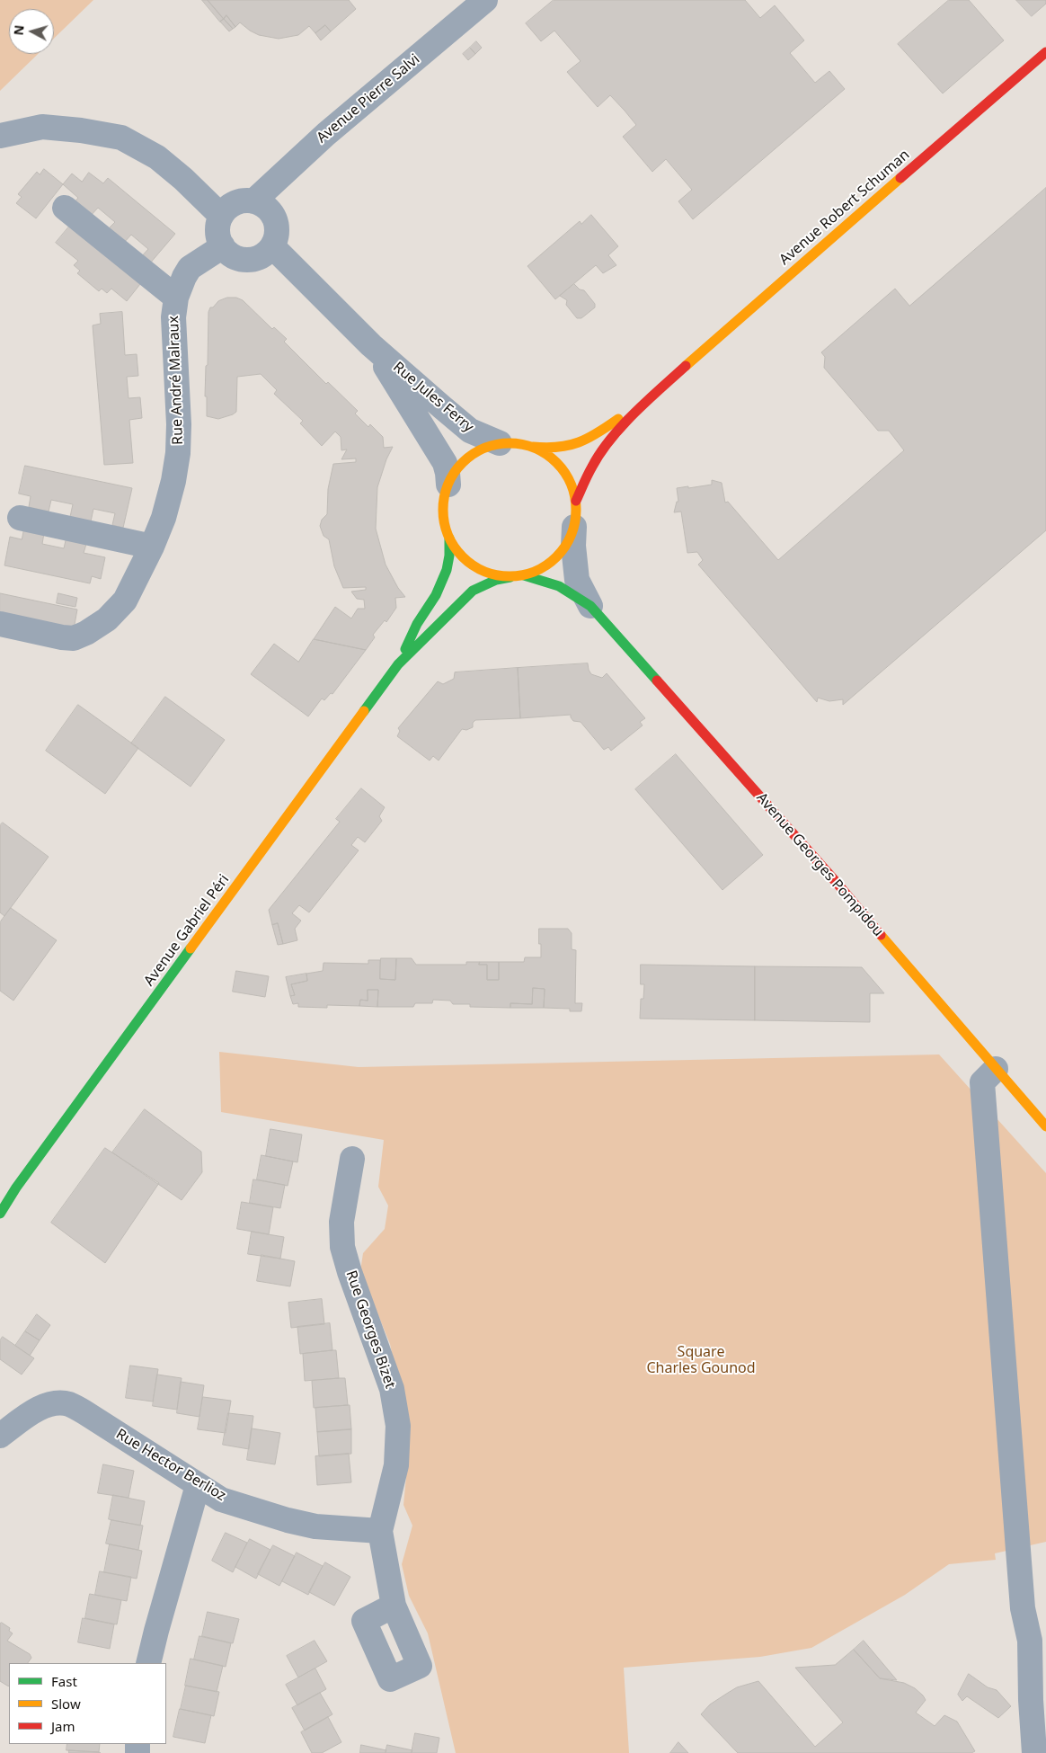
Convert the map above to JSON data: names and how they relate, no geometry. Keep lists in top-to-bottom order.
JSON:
{
  "streets": {
    "main road": ["Avenue Robert Schuman", "Avenue Georges Pompidou", "Avenue Gabriel Péri"],
    "street": [
      "Avenue Pierre Salvi",
      "Rue André Malraux",
      "Rue Jules Ferry",
      "Rue Georges Bizet",
      "Rue Hector Berlioz"
    ]
  },
  "crossings": [
    ["Avenue Pierre Salvi", "Rue André Malraux"],
    ["Avenue Pierre Salvi", "Rue Jules Ferry"],
    ["Avenue Robert Schuman", "Rue Jules Ferry"],
    ["Avenue Robert Schuman", "Avenue Georges Pompidou"],
    ["Avenue Robert Schuman", "Avenue Gabriel Péri"],
    ["Rue André Malraux", "Rue Jules Ferry"],
    ["Rue Jules Ferry", "Avenue Georges Pompidou"],
    ["Rue Jules Ferry", "Avenue Gabriel Péri"],
    ["Avenue Georges Pompidou", "Avenue Gabriel Péri"],
    ["Rue Georges Bizet", "Rue Hector Berlioz"]
  ],
  "parks": ["Square Charles Gounod"],
  "legend": ["Fast", "Slow", "Jam"],
  "north": "left"
}
